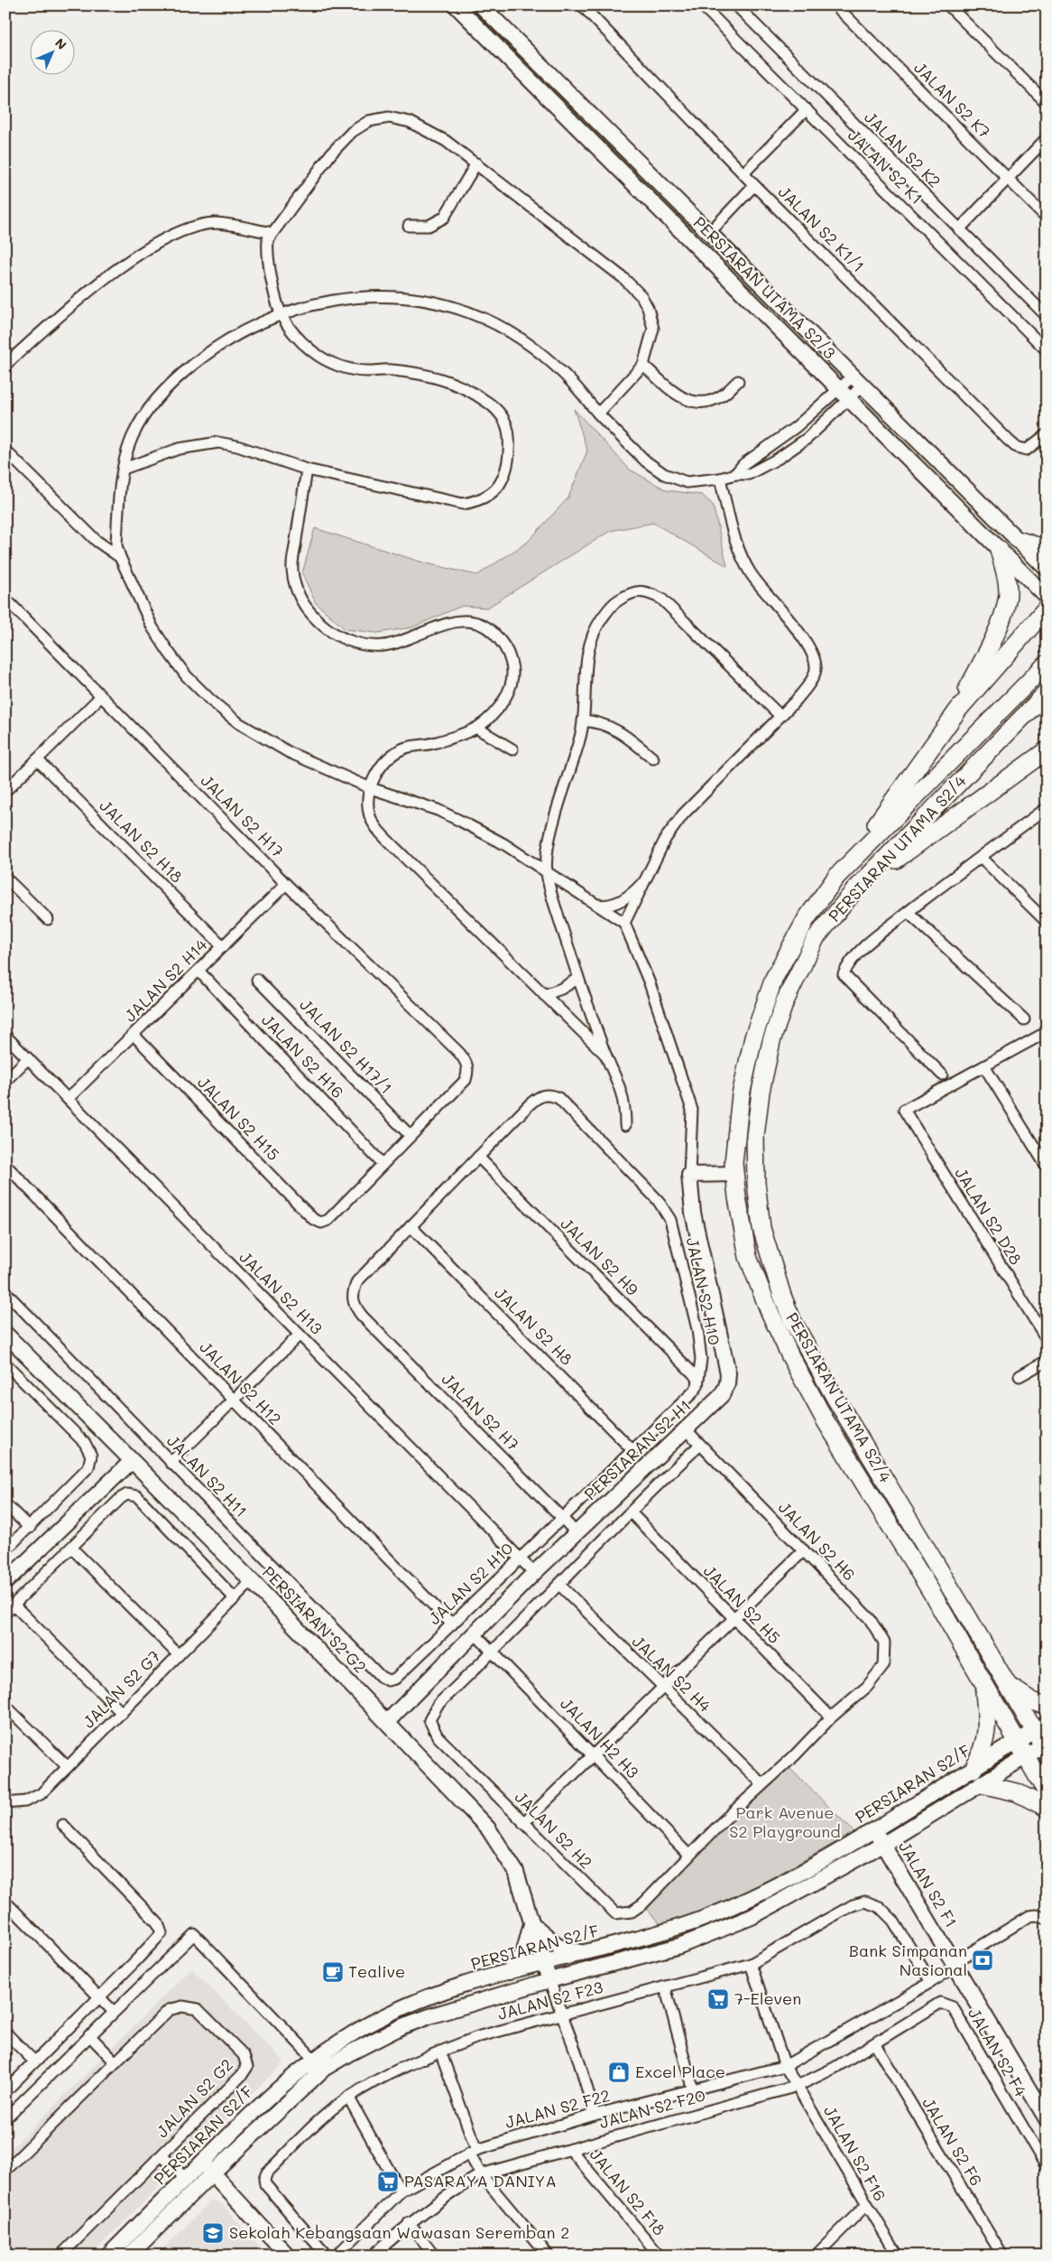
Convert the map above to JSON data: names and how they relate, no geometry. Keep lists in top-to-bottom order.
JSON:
{
  "streets": {
    "main road": [
      "PERSIARAN UTAMA S2/3",
      "PERSIARAN UTAMA S2/4",
      "PERSIARAN S2 H1",
      "PERSIARAN S2 G2",
      "PERSIARAN S2/F",
      "JALAN S2 F1"
    ],
    "street": [
      "JALAN S2 K7",
      "JALAN S2 K2",
      "JALAN S2 K1",
      "JALAN S2 K1/1",
      "JALAN S2 H17",
      "JALAN S2 H18",
      "JALAN S2 H14",
      "JALAN S2 H17/1",
      "JALAN S2 H16",
      "JALAN S2 H15",
      "JALAN S2 D28",
      "JALAN S2 H9",
      "JALAN S2 H10",
      "JALAN S2 H13",
      "JALAN S2 H8",
      "JALAN S2 H12",
      "JALAN S2 H7",
      "JALAN S2 H11",
      "JALAN S2 H6",
      "JALAN S2 H5",
      "JALAN S2 H4",
      "JALAN S2 G7",
      "JALAN H2 H3",
      "JALAN S2 H2",
      "JALAN S2 F23",
      "JALAN S2 F4",
      "JALAN S2 G2",
      "JALAN S2 F22",
      "JALAN S2 F20",
      "JALAN S2 F6",
      "JALAN S2 F16",
      "JALAN S2 F18"
    ]
  },
  "crossings": [
    ["JALAN S2 H17", "JALAN S2 H14"],
    ["JALAN S2 H17", "JALAN S2 H17/1"],
    ["JALAN S2 H18", "JALAN S2 H14"],
    ["PERSIARAN UTAMA S2/4", "PERSIARAN S2/F"],
    ["JALAN S2 H14", "JALAN S2 H16"],
    ["JALAN S2 H14", "JALAN S2 H15"],
    ["JALAN S2 H14", "JALAN S2 H13"],
    ["JALAN S2 H16", "JALAN S2 H15"],
    ["JALAN S2 H9", "JALAN S2 H10"],
    ["JALAN S2 H10", "JALAN S2 H13"],
    ["JALAN S2 H10", "JALAN S2 H8"],
    ["JALAN S2 H10", "JALAN S2 H12"],
    ["JALAN S2 H10", "JALAN S2 H7"],
    ["JALAN S2 H10", "JALAN S2 H11"],
    ["JALAN S2 H13", "PERSIARAN S2 H1"],
    ["JALAN S2 H8", "JALAN S2 H7"],
    ["JALAN S2 H7", "PERSIARAN S2 H1"],
    ["PERSIARAN S2 H1", "JALAN S2 H6"],
    ["PERSIARAN S2 H1", "PERSIARAN S2 G2"],
    ["PERSIARAN S2 H1", "JALAN H2 H3"],
    ["JALAN S2 H6", "JALAN S2 H5"],
    ["JALAN S2 H6", "JALAN S2 H4"],
    ["JALAN S2 H6", "JALAN H2 H3"],
    ["JALAN S2 H6", "JALAN S2 H2"],
    ["PERSIARAN S2 G2", "JALAN S2 G7"],
    ["PERSIARAN S2 G2", "PERSIARAN S2/F"],
    ["JALAN H2 H3", "JALAN S2 H2"],
    ["PERSIARAN S2/F", "JALAN S2 F1"],
    ["JALAN S2 F1", "JALAN S2 F22"],
    ["JALAN S2 F23", "JALAN S2 F22"],
    ["JALAN S2 F23", "JALAN S2 F16"],
    ["JALAN S2 F4", "JALAN S2 F20"],
    ["JALAN S2 F22", "JALAN S2 F16"],
    ["JALAN S2 F20", "JALAN S2 F6"],
    ["JALAN S2 F20", "JALAN S2 F16"],
    ["JALAN S2 F20", "JALAN S2 F18"]
  ],
  "parks": ["Park Avenue S2 Playground"],
  "places": {
    "bank": ["Bank Simpanan Nasional"],
    "cafe": ["Tealive"],
    "supermarket": ["7-Eleven", "PASARAYA DANIYA"],
    "shop": ["Excel Place"],
    "school or university": ["Sekolah Kebangsaan Wawasan Seremban 2"]
  },
  "north": "top right"
}
